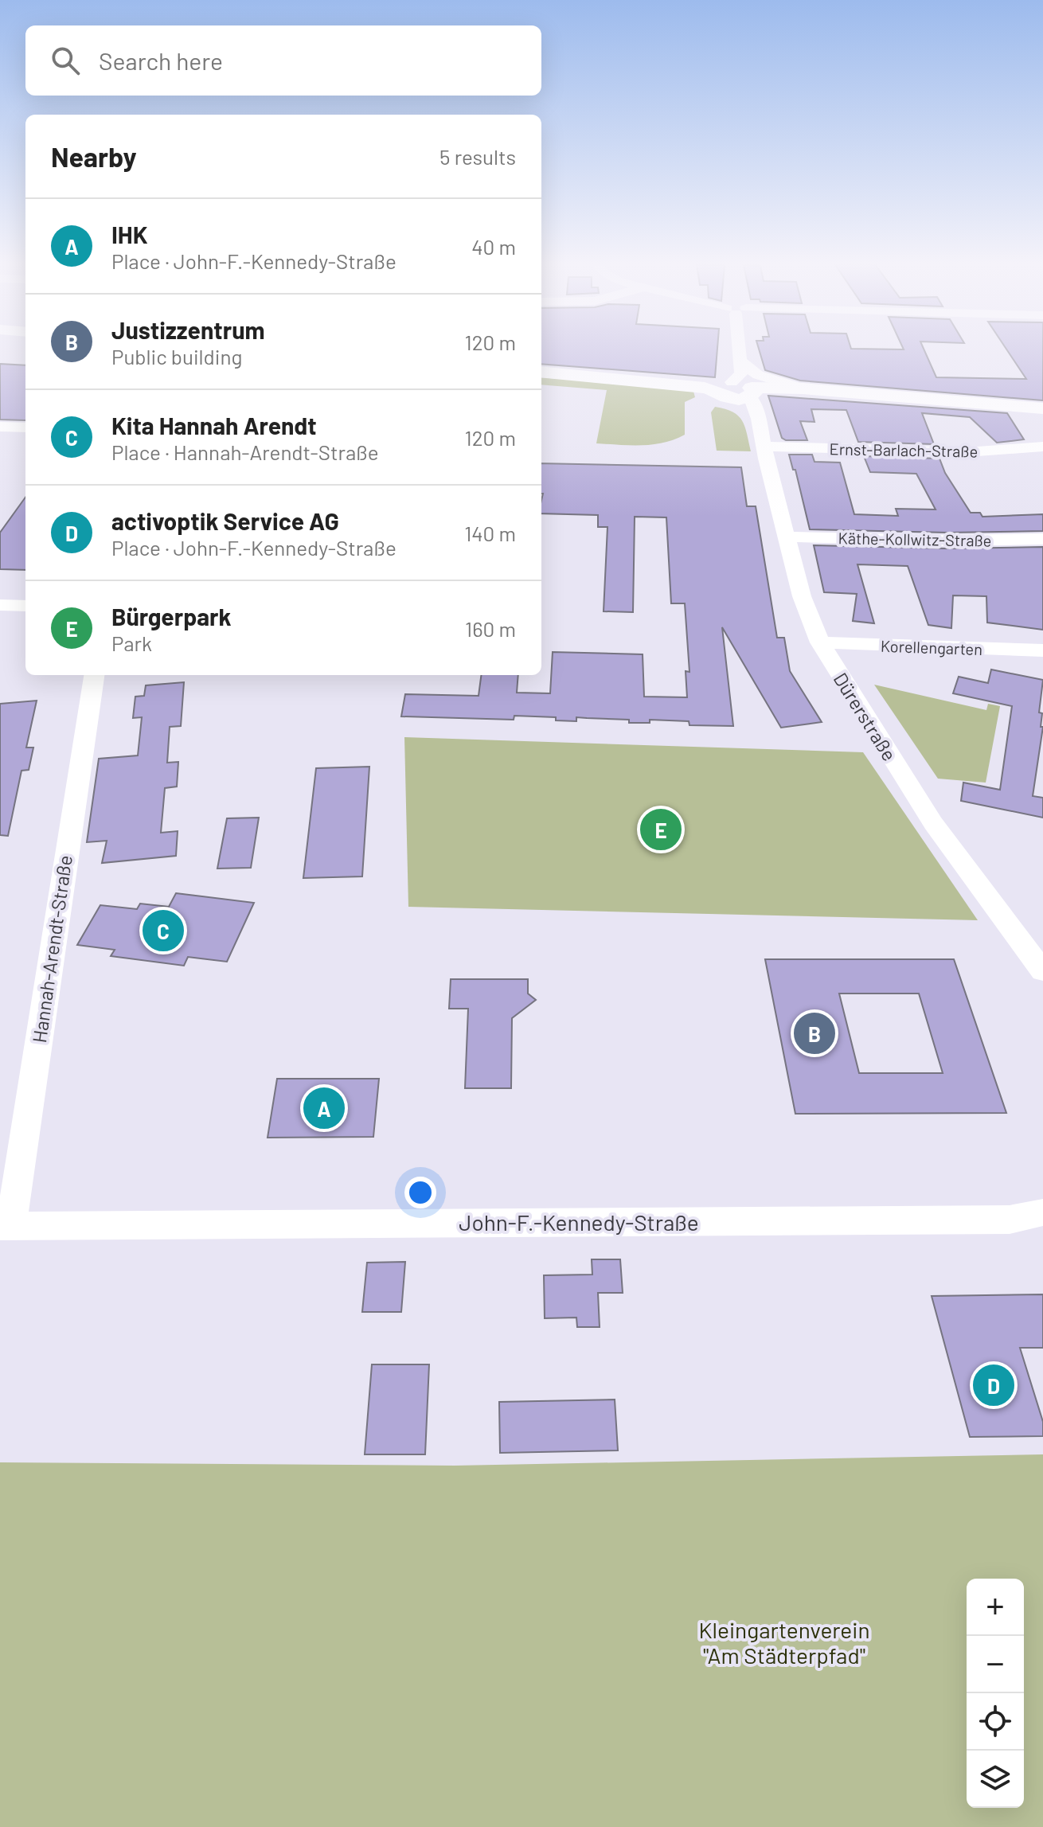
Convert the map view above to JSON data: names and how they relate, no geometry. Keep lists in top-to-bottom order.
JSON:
{
  "streets": {
    "street": [
      "Ernst-Barlach-Straße",
      "Käthe-Kollwitz-Straße",
      "Korellengarten",
      "Dürerstraße",
      "Hannah-Arendt-Straße",
      "John-F.-Kennedy-Straße"
    ]
  },
  "crossings": [
    ["Ernst-Barlach-Straße", "Dürerstraße"],
    ["Käthe-Kollwitz-Straße", "Dürerstraße"],
    ["Korellengarten", "Dürerstraße"],
    ["Hannah-Arendt-Straße", "John-F.-Kennedy-Straße"]
  ],
  "parks": ["Kleingartenverein \"Am Städterpfad\""],
  "page": {
    "search": "Search here",
    "heading": ["Nearby", "5 results"],
    "list": [
      {
        "mark": "A",
        "name": "IHK",
        "note": "Place · John-F.-Kennedy-Straße",
        "value": "40 m"
      },
      {
        "mark": "B",
        "name": "Justizzentrum",
        "note": "Public building",
        "value": "120 m"
      },
      {
        "mark": "C",
        "name": "Kita Hannah Arendt",
        "note": "Place · Hannah-Arendt-Straße",
        "value": "120 m"
      },
      {
        "mark": "D",
        "name": "activoptik Service AG",
        "note": "Place · John-F.-Kennedy-Straße",
        "value": "140 m"
      },
      {
        "mark": "E",
        "name": "Bürgerpark",
        "note": "Park",
        "value": "160 m"
      }
    ],
    "pins": [
      "E",
      "C",
      "B",
      "A",
      "D"
    ],
    "map_buttons": ["+", "−"]
  }
}
